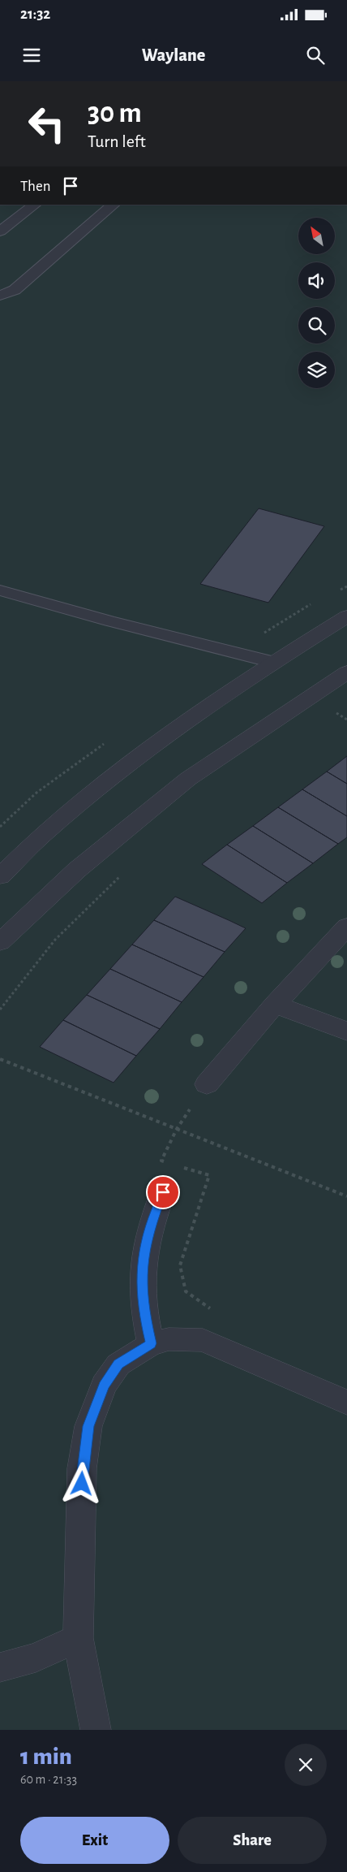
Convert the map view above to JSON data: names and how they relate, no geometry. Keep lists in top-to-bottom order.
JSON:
{
  "north": "top left",
  "page": {
    "status": "21:32",
    "header": "Waylane",
    "turn": ["30 m", "Turn left"],
    "then": "Then",
    "heading": ["1 min", "60 m · 21:33"],
    "buttons": ["Exit", "Share"]
  }
}
